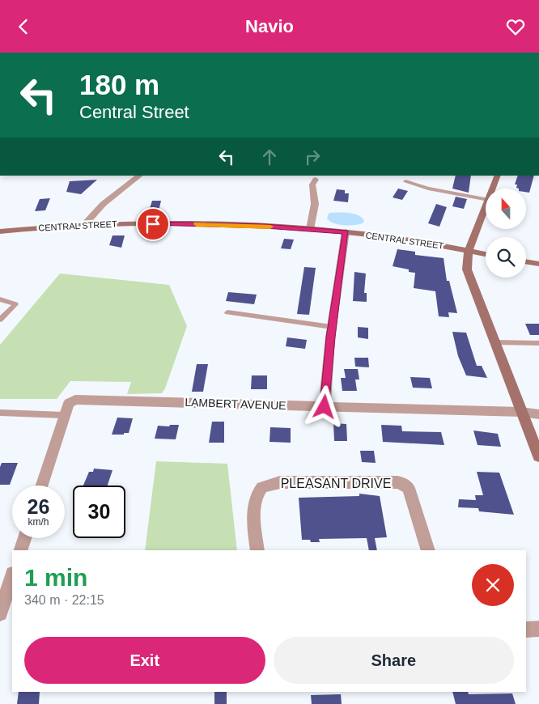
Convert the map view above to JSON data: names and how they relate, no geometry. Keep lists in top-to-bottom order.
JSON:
{
  "streets": {
    "main road": ["CENTRAL STREET"],
    "street": ["LAMBERT AVENUE", "PLEASANT DRIVE"]
  },
  "north": "top",
  "page": {
    "header": "Navio",
    "turn": ["180 m", "Central Street"],
    "speed": "26 km/h",
    "limit": "30",
    "heading": ["1 min", "340 m · 22:15"],
    "buttons": ["Exit", "Share"]
  }
}
